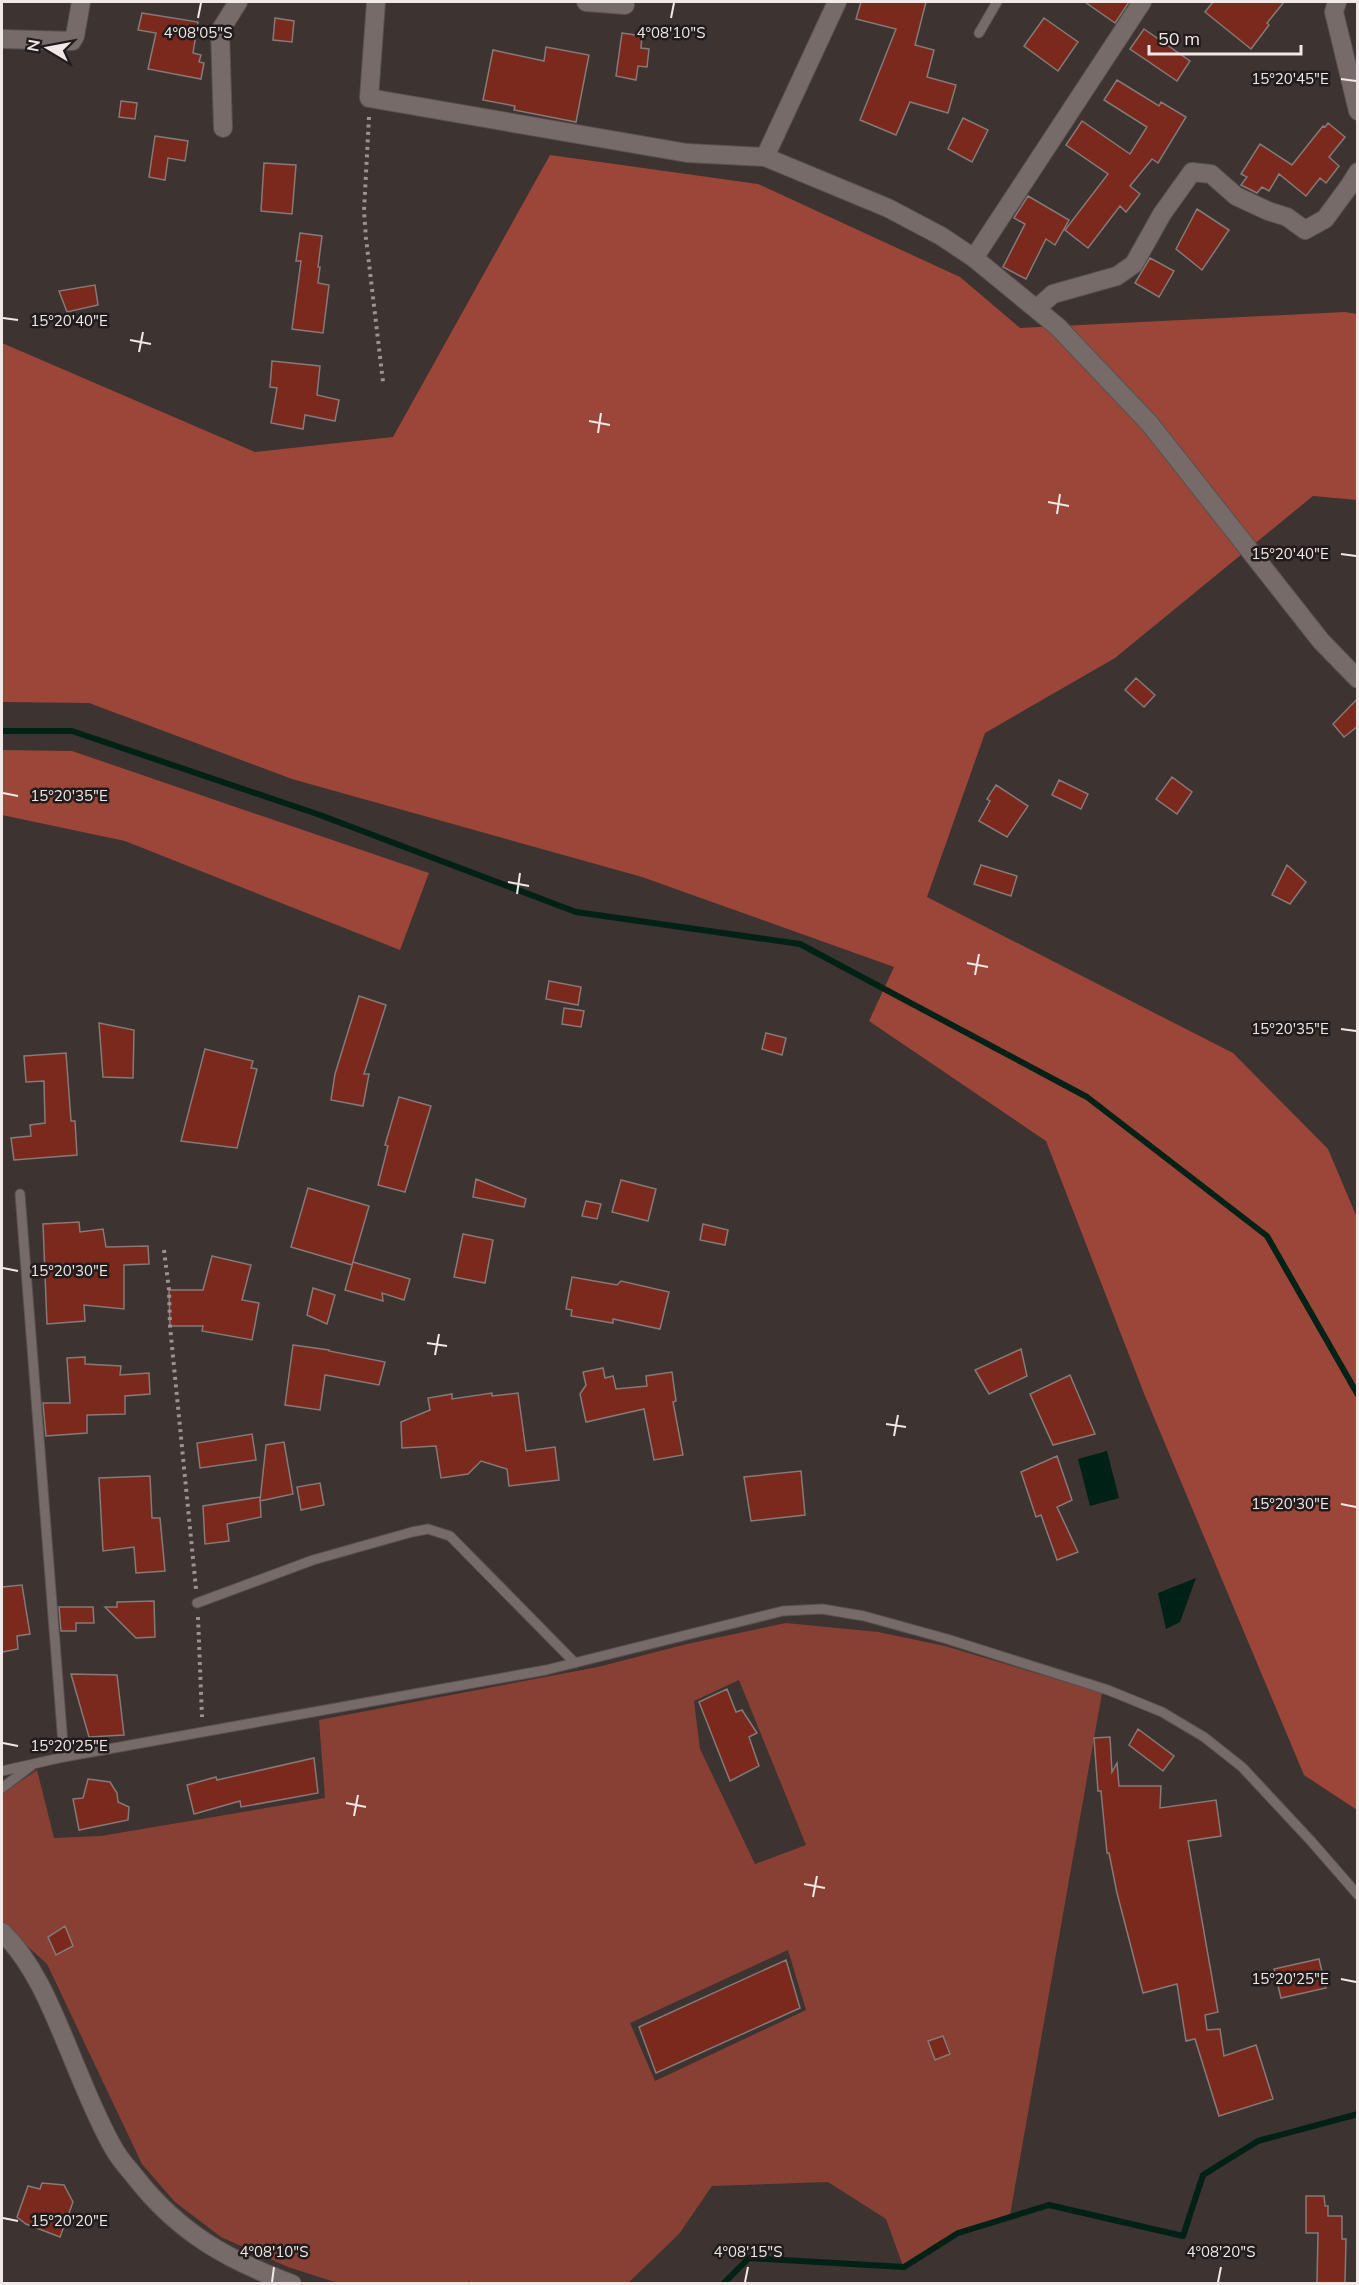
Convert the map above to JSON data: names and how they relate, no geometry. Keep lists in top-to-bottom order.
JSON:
{
  "scale_bar": "50 m",
  "north": "left",
  "coordinates": [
    "4°08'05\"S",
    "4°08'10\"S",
    "15°20'45\"E",
    "15°20'40\"E",
    "15°20'35\"E",
    "15°20'30\"E",
    "15°20'25\"E",
    "15°20'20\"E",
    "4°08'15\"S",
    "4°08'20\"S"
  ]
}
